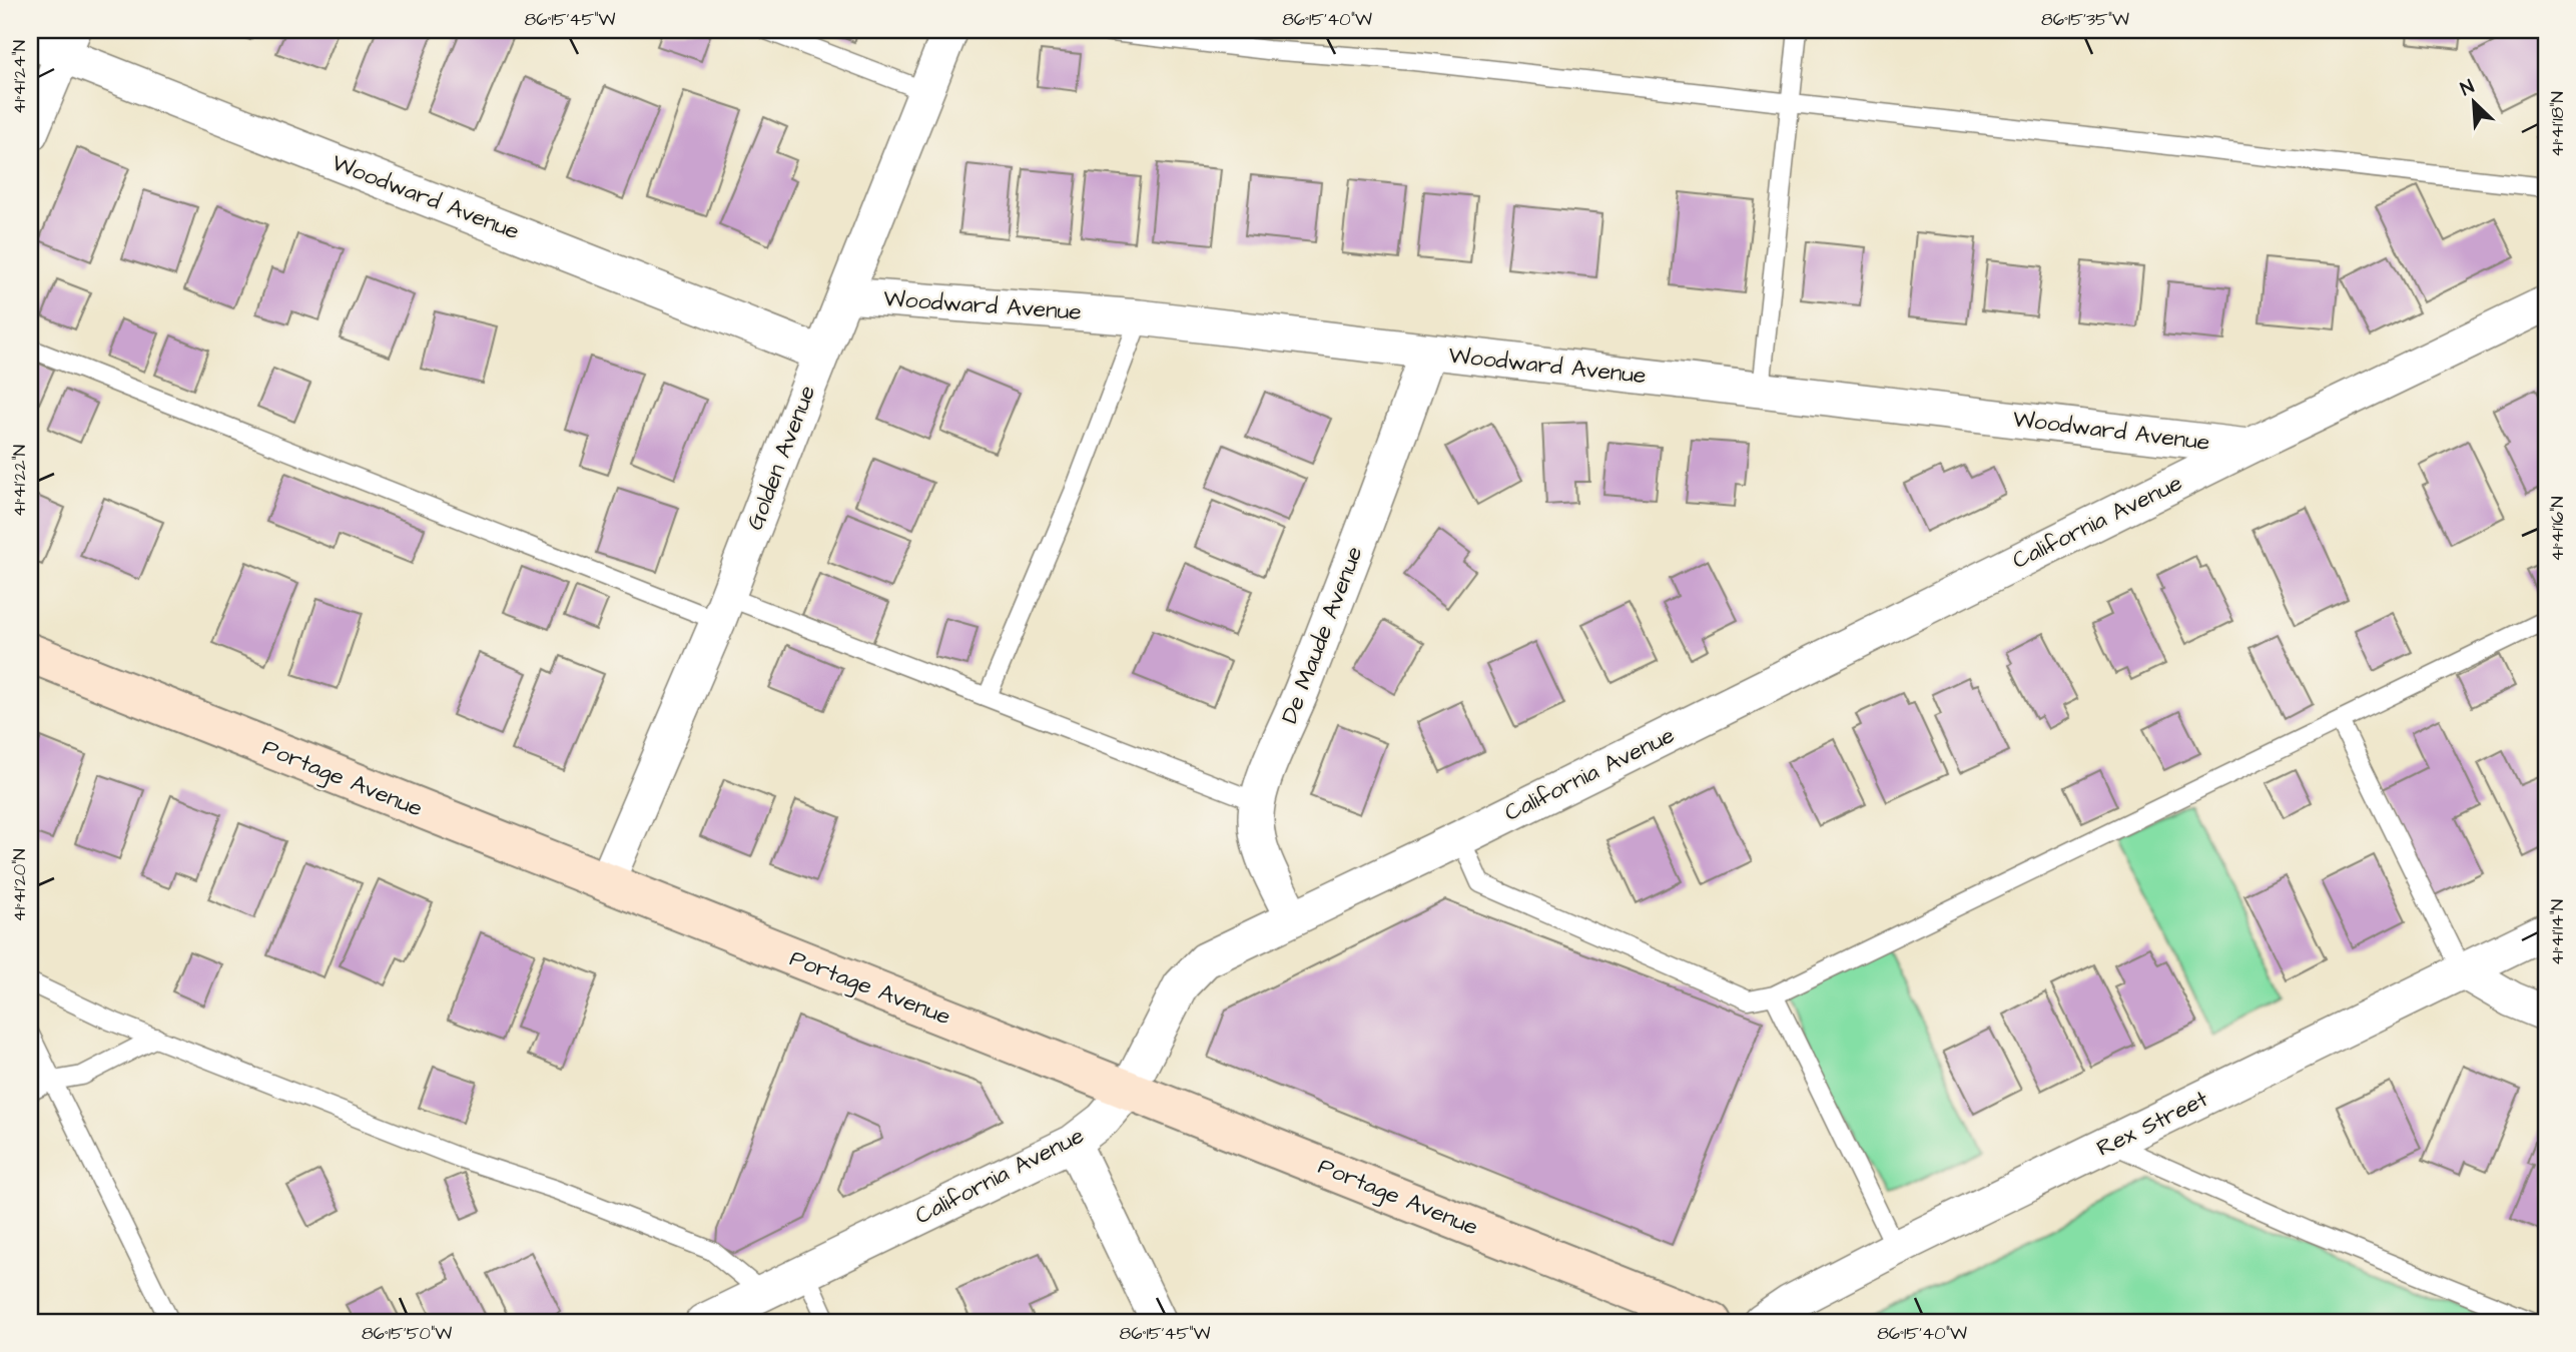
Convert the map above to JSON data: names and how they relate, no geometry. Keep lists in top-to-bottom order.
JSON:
{
  "streets": {
    "main road": ["Portage Avenue"],
    "street": [
      "Woodward Avenue",
      "Golden Avenue",
      "California Avenue",
      "De Maude Avenue",
      "Rex Street"
    ]
  },
  "crossings": [
    ["Woodward Avenue", "Golden Avenue"],
    ["Woodward Avenue", "California Avenue"],
    ["Woodward Avenue", "De Maude Avenue"],
    ["Golden Avenue", "Portage Avenue"],
    ["California Avenue", "De Maude Avenue"],
    ["California Avenue", "Portage Avenue"]
  ],
  "north": "top left",
  "coordinates": [
    "86°15'45\"W",
    "86°15'40\"W",
    "86°15'35\"W",
    "41°41'24\"N",
    "41°41'18\"N",
    "41°41'22\"N",
    "41°41'16\"N",
    "41°41'20\"N",
    "41°41'14\"N",
    "86°15'50\"W"
  ]
}
